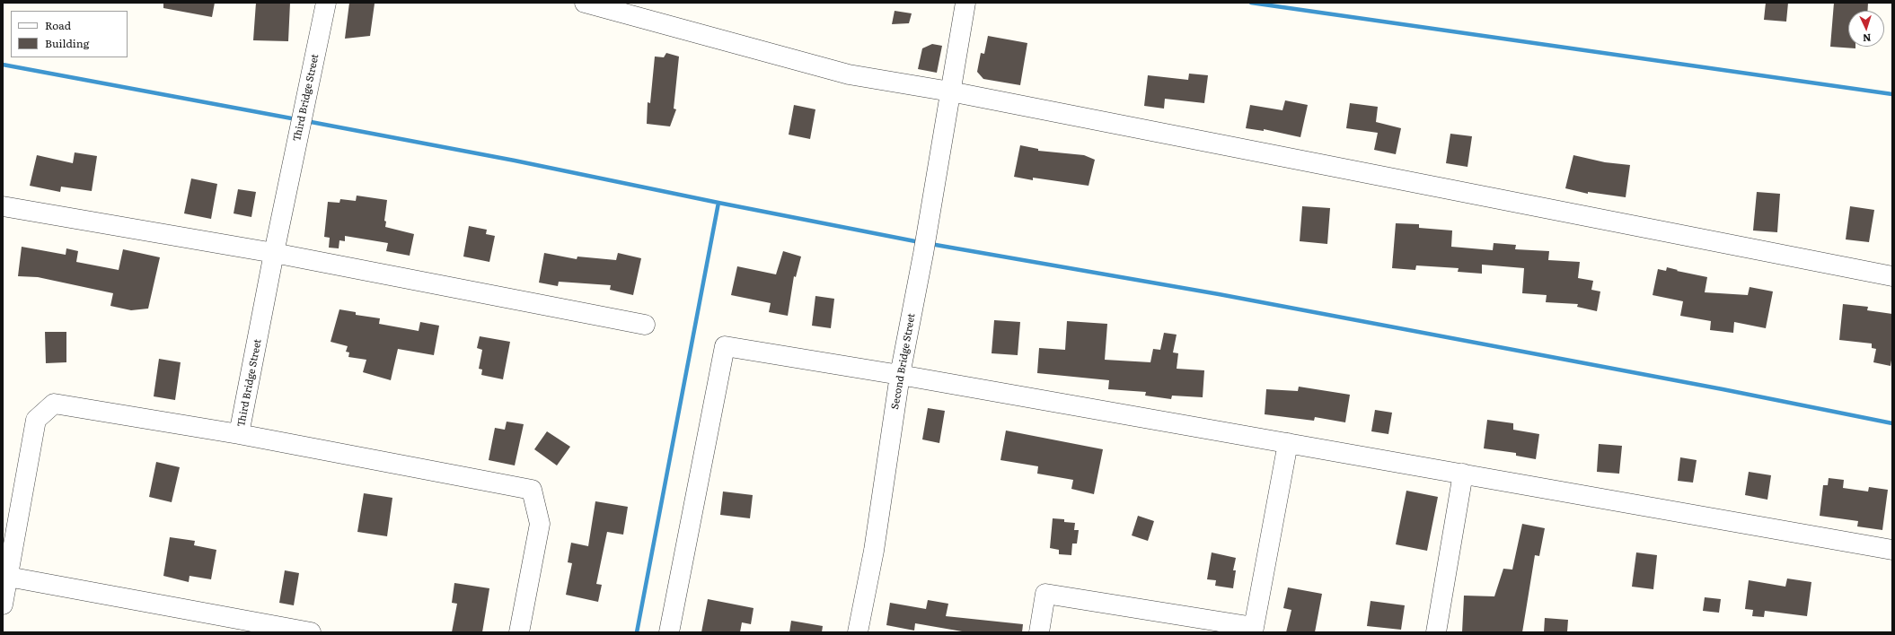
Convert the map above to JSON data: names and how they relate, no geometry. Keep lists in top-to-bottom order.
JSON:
{
  "streets": {
    "street": ["Third Bridge Street", "Second Bridge Street"]
  },
  "legend": ["Road", "Building"],
  "north": "bottom"
}
